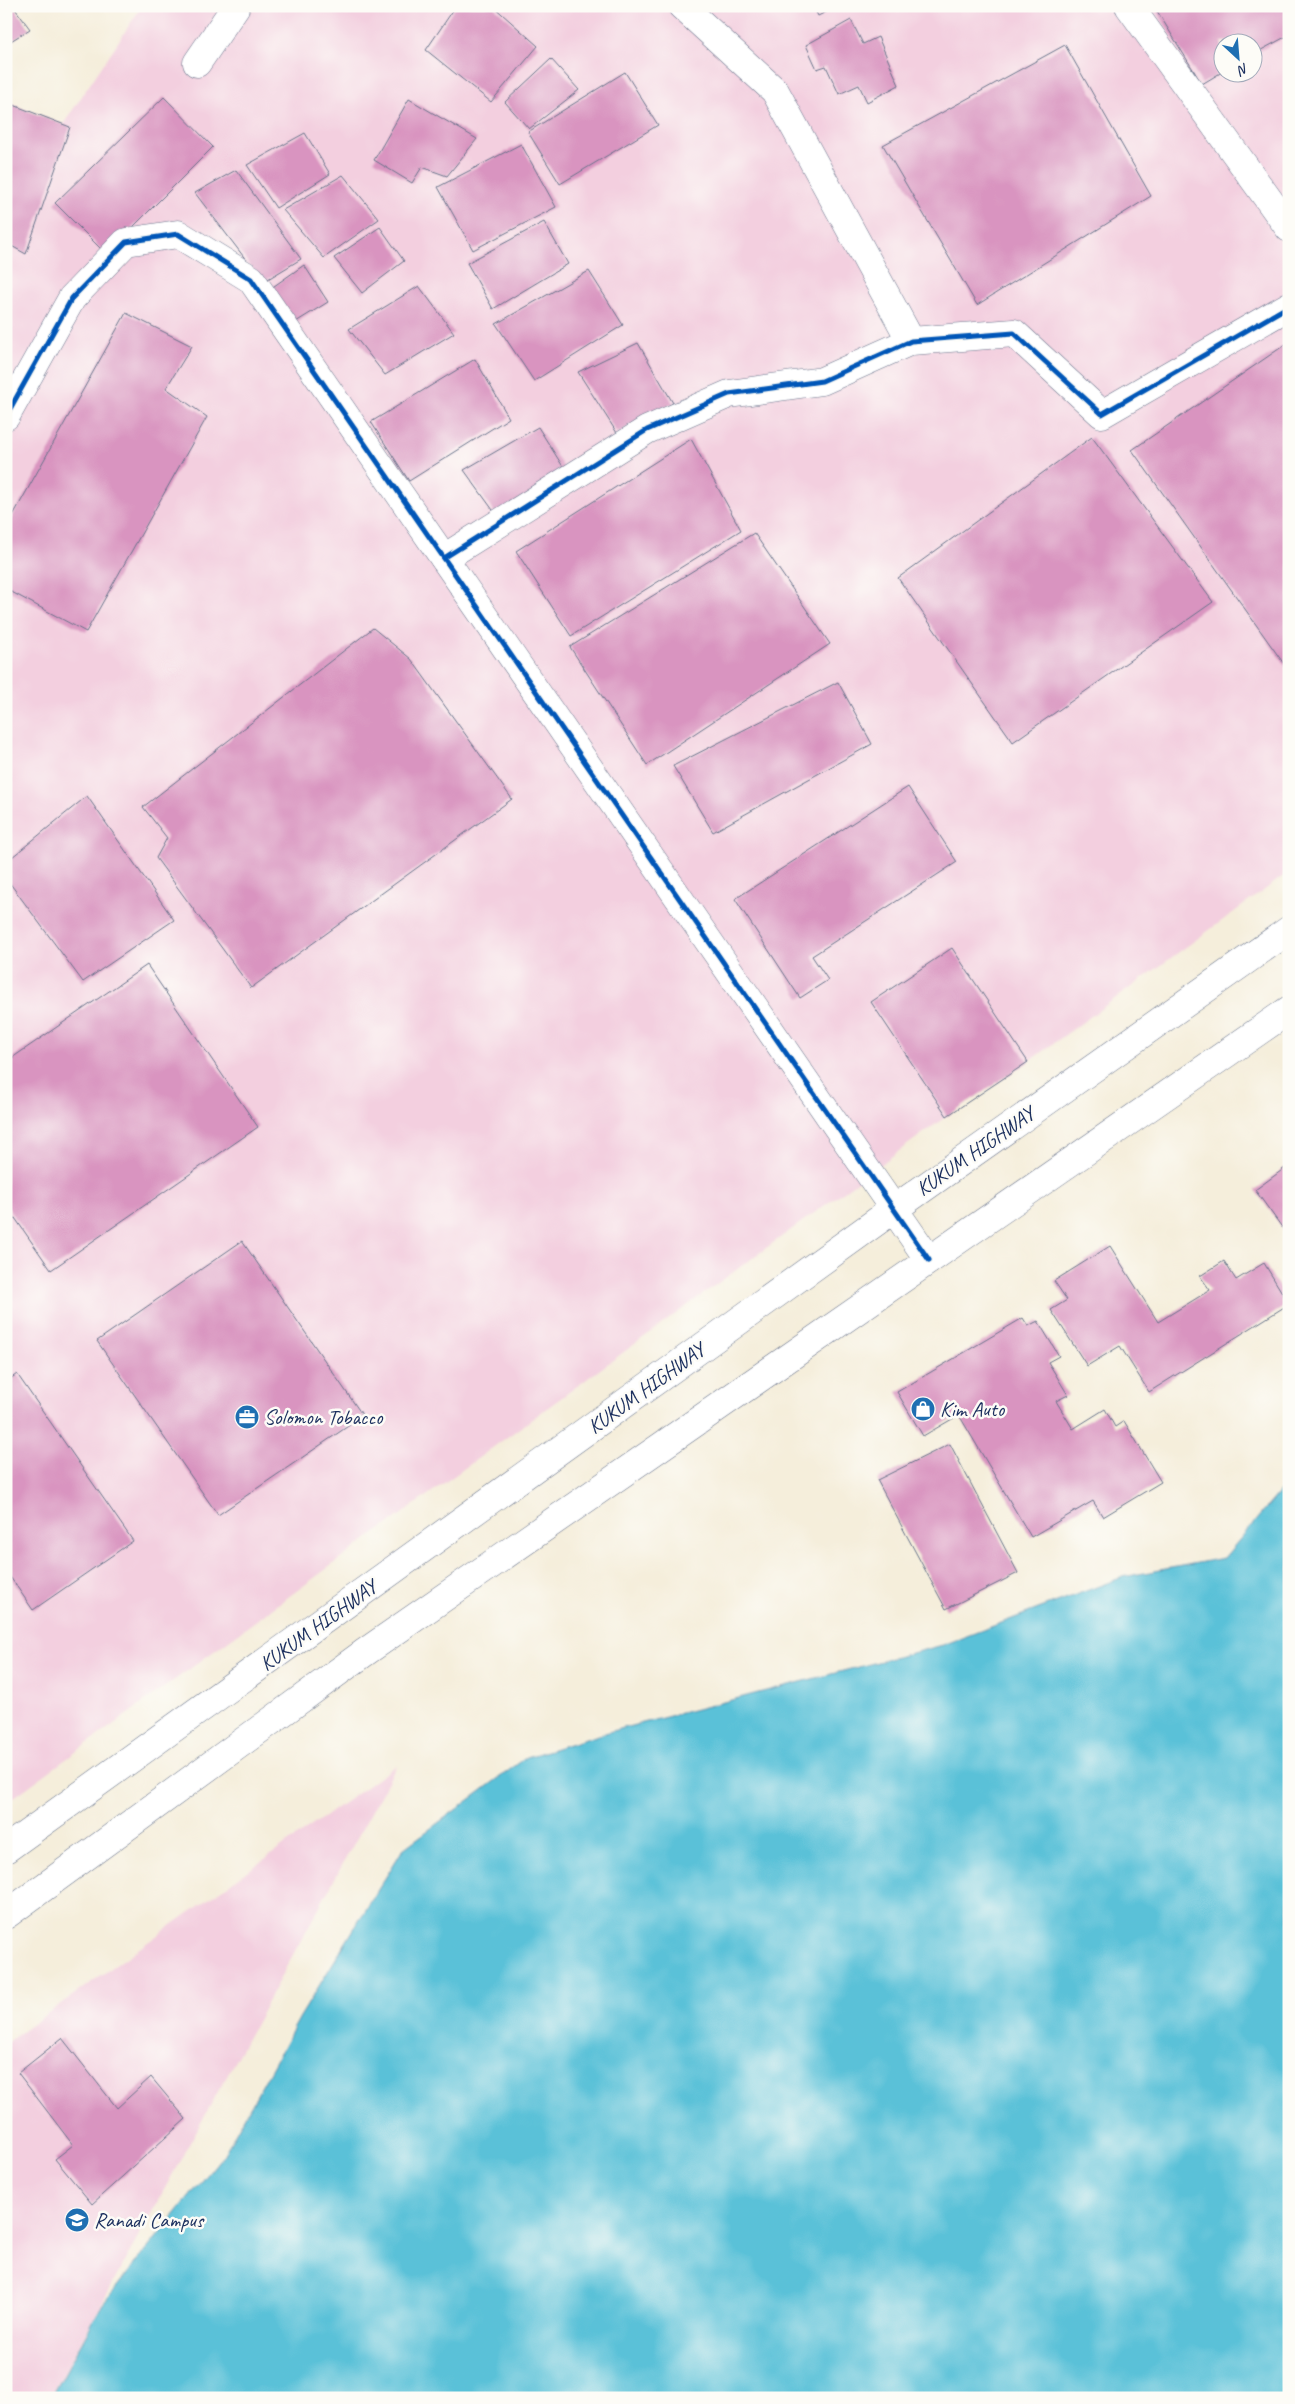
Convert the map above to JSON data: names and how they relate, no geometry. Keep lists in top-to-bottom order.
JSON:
{
  "streets": {
    "street": ["KUKUM HIGHWAY"]
  },
  "places": {
    "shop": ["Kim Auto"],
    "office": ["Solomon Tobacco"],
    "school or university": ["Ranadi Campus"]
  },
  "north": "bottom right"
}
